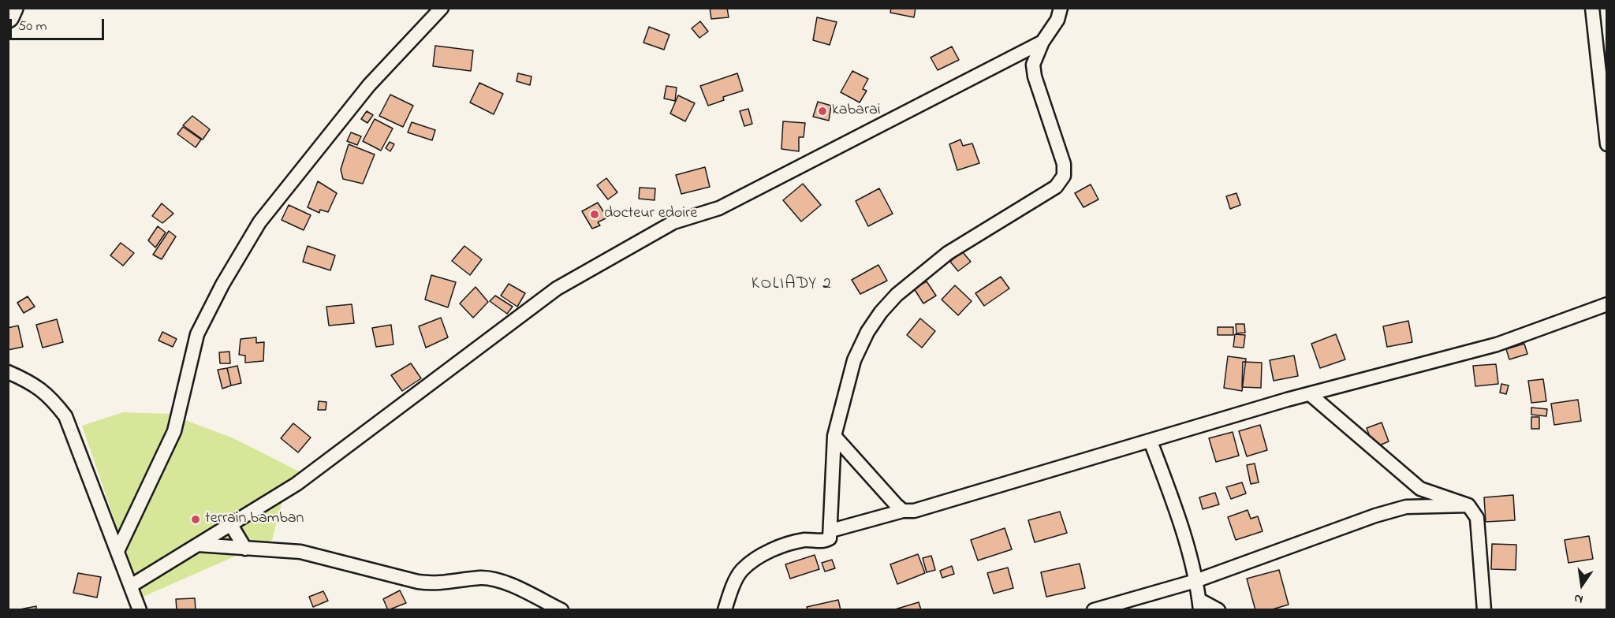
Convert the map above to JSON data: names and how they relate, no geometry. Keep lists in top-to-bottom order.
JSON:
{
  "districts": ["KOLIADY 2"],
  "places": ["kabarai", "docteur edoire", "terrain bamban"],
  "scale_bar": "50 m",
  "north": "bottom"
}
